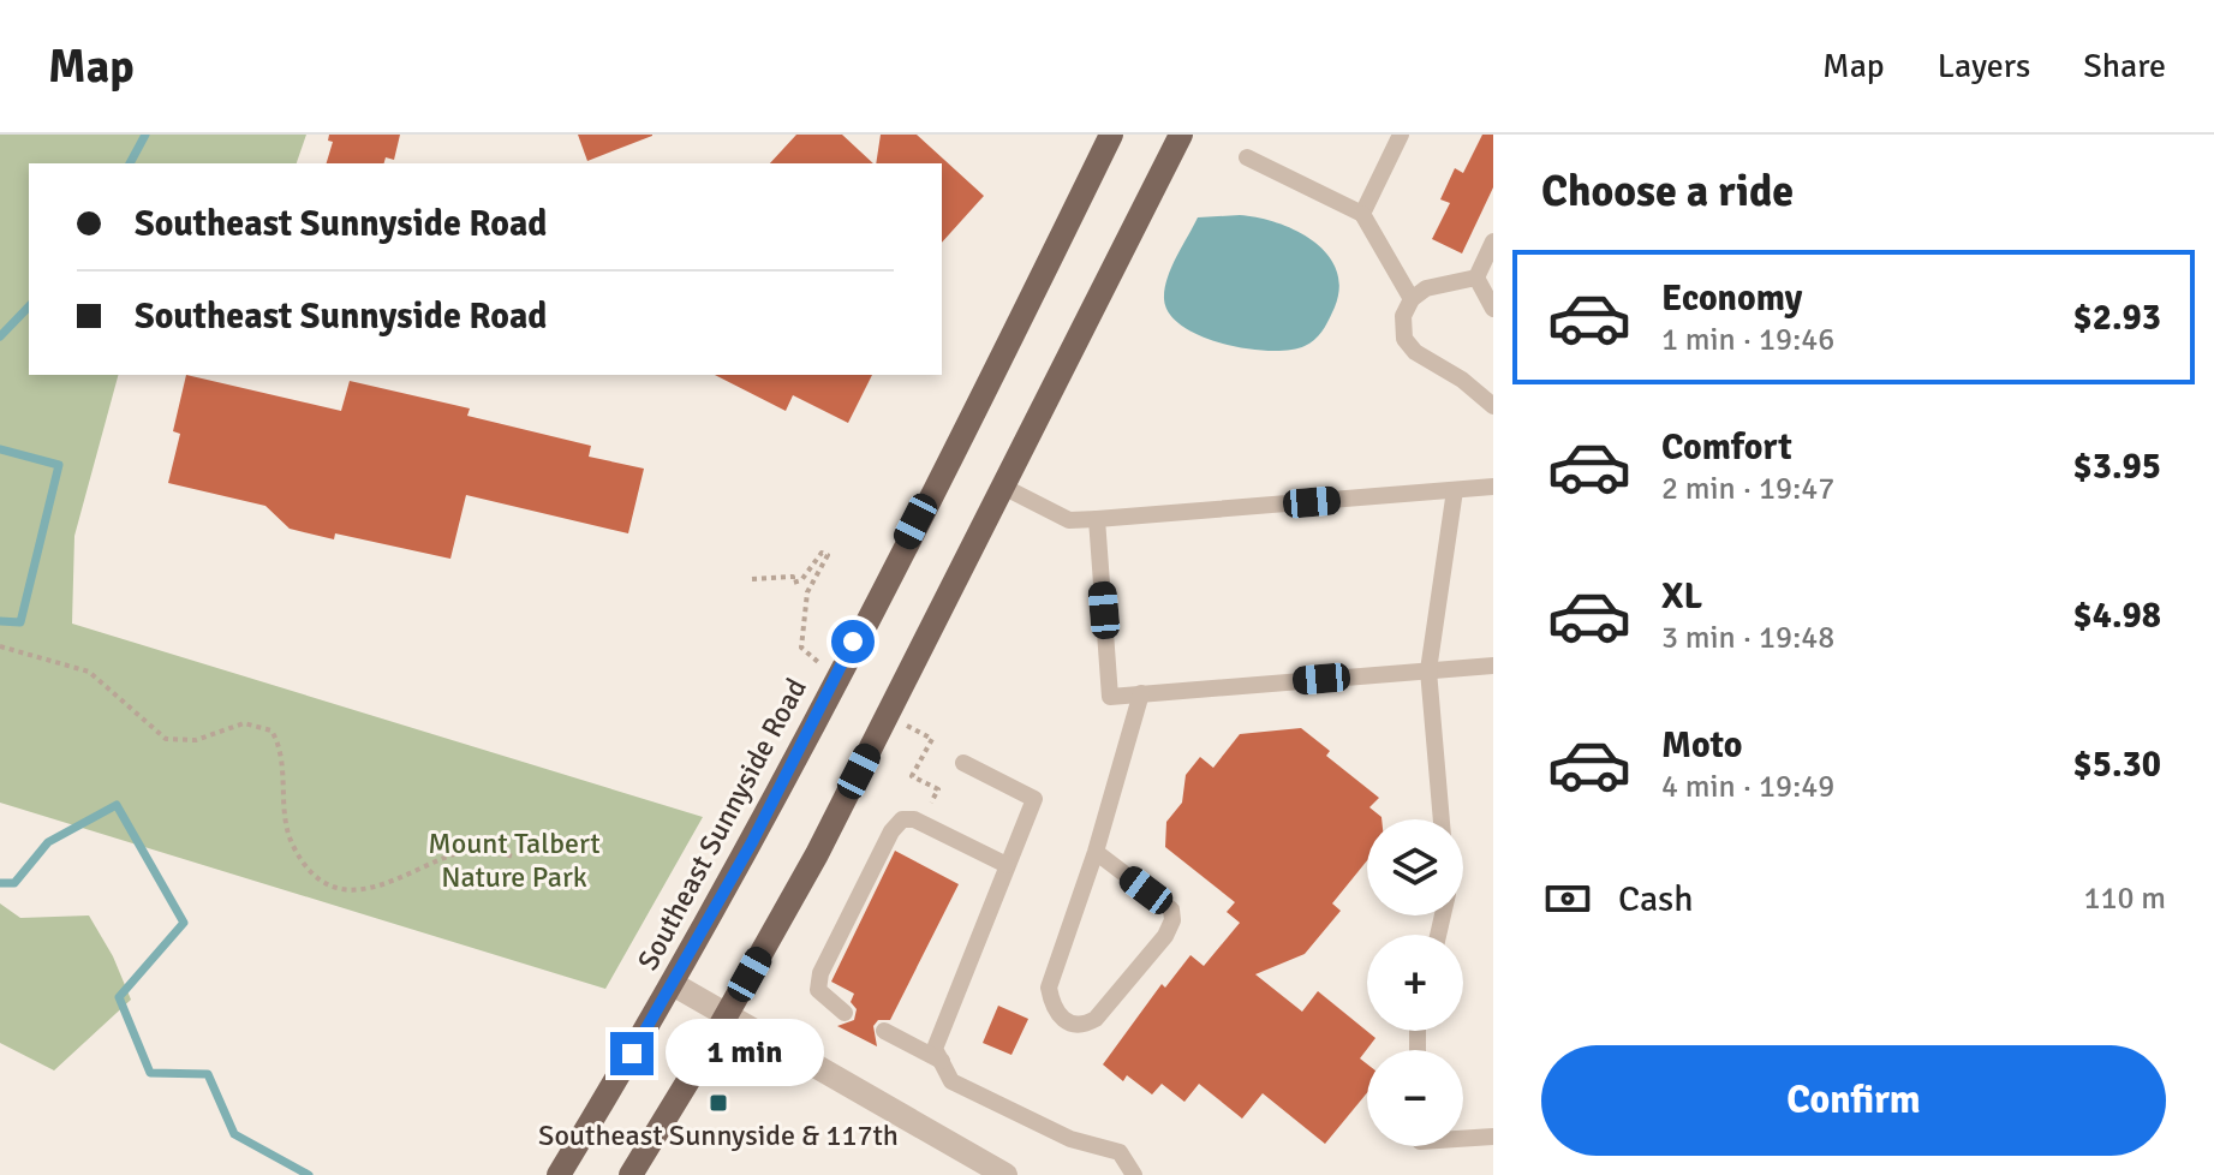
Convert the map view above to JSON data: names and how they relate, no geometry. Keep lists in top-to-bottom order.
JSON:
{
  "streets": {
    "main road": ["Southeast Sunnyside Road"]
  },
  "parks": ["Mount Talbert Nature Park"],
  "places": {
    "transit": ["Southeast Sunnyside & 117th"]
  },
  "page": {
    "header": "Map",
    "nav": ["Map", "Layers", "Share"],
    "heading": "Choose a ride",
    "banner": ["Southeast Sunnyside Road", "Southeast Sunnyside Road"],
    "list": [
      {
        "name": "Economy",
        "note": "1 min · 19:46",
        "value": "$2.93"
      },
      {
        "name": "Comfort",
        "note": "2 min · 19:47",
        "value": "$3.95"
      },
      {
        "name": "XL",
        "note": "3 min · 19:48",
        "value": "$4.98"
      },
      {
        "name": "Moto",
        "note": "4 min · 19:49",
        "value": "$5.30"
      }
    ],
    "map_buttons": ["+", "−"],
    "pay": ["Cash", "110 m"],
    "bubble": "1 min",
    "buttons": "Confirm"
  }
}
